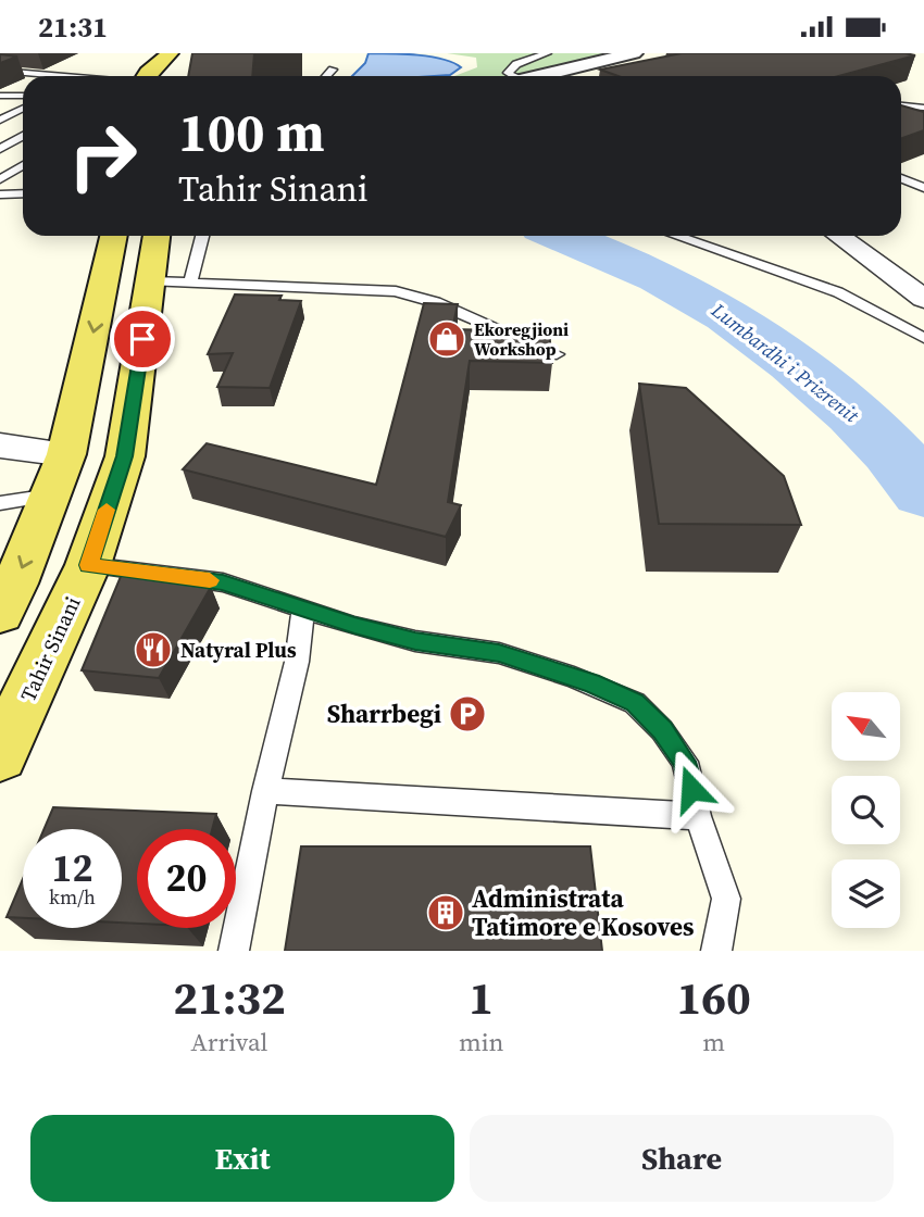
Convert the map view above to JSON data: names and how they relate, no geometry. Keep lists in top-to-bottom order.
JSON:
{
  "streets": {
    "main road": ["Tahir Sinani"]
  },
  "water": ["Lumbardhi i Prizrenit"],
  "places": {
    "shop": ["Ekoregjioni Workshop"],
    "restaurant": ["Natyral Plus"],
    "parking": ["Sharrbegi"],
    "building": ["Administrata Tatimore e Kosoves"]
  },
  "north": "top left",
  "page": {
    "status": "21:31",
    "turn": ["100 m", "Tahir Sinani"],
    "speed": "12 km/h",
    "limit": "20",
    "eta": [
      "21:32",
      "Arrival",
      "1",
      "min",
      "160",
      "m"
    ],
    "buttons": ["Exit", "Share"]
  }
}
